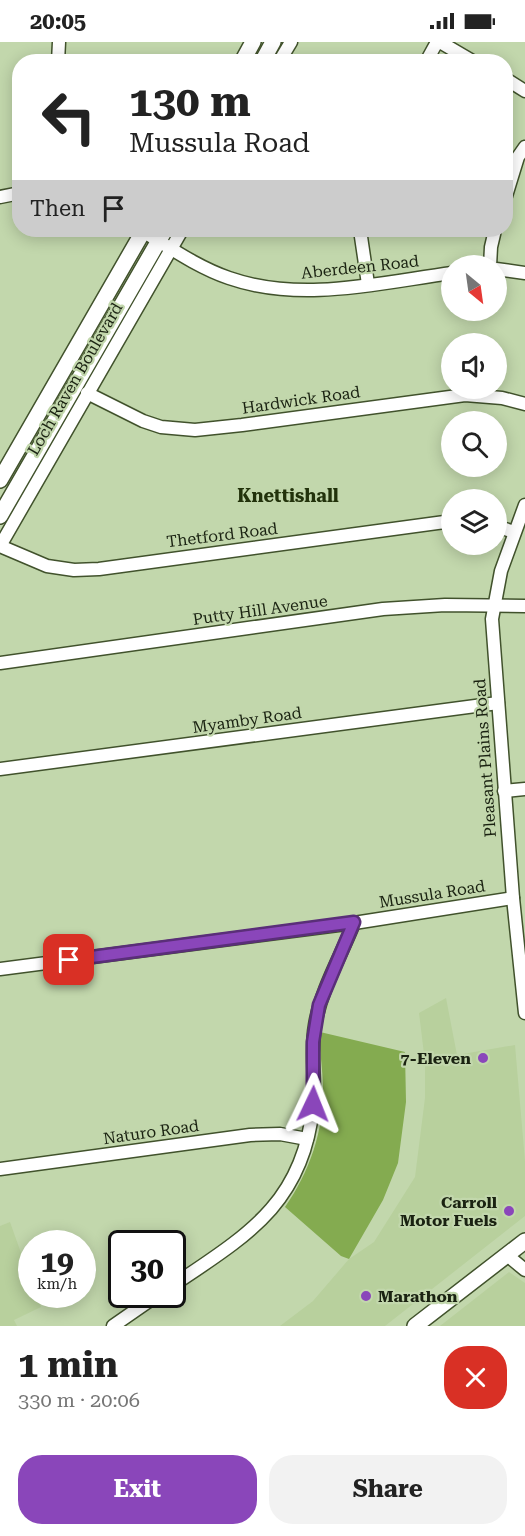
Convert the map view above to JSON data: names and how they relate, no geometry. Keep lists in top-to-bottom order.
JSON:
{
  "streets": {
    "main road": ["Loch Raven Boulevard"],
    "street": [
      "Aberdeen Road",
      "Hardwick Road",
      "Thetford Road",
      "Putty Hill Avenue",
      "Myamby Road",
      "Pleasant Plains Road",
      "Mussula Road",
      "Naturo Road"
    ]
  },
  "crossings": [
    ["Aberdeen Road", "Loch Raven Boulevard"],
    ["Loch Raven Boulevard", "Hardwick Road"],
    ["Loch Raven Boulevard", "Thetford Road"],
    ["Putty Hill Avenue", "Pleasant Plains Road"],
    ["Myamby Road", "Pleasant Plains Road"],
    ["Pleasant Plains Road", "Mussula Road"]
  ],
  "districts": ["Knettishall"],
  "places": ["7-Eleven", "Carroll Motor Fuels", "Marathon"],
  "north": "bottom right",
  "page": {
    "status": "20:05",
    "turn": ["130 m", "Mussula Road"],
    "then": "Then",
    "speed": "19 km/h",
    "limit": "30",
    "heading": ["1 min", "330 m · 20:06"],
    "buttons": ["Exit", "Share"]
  }
}
